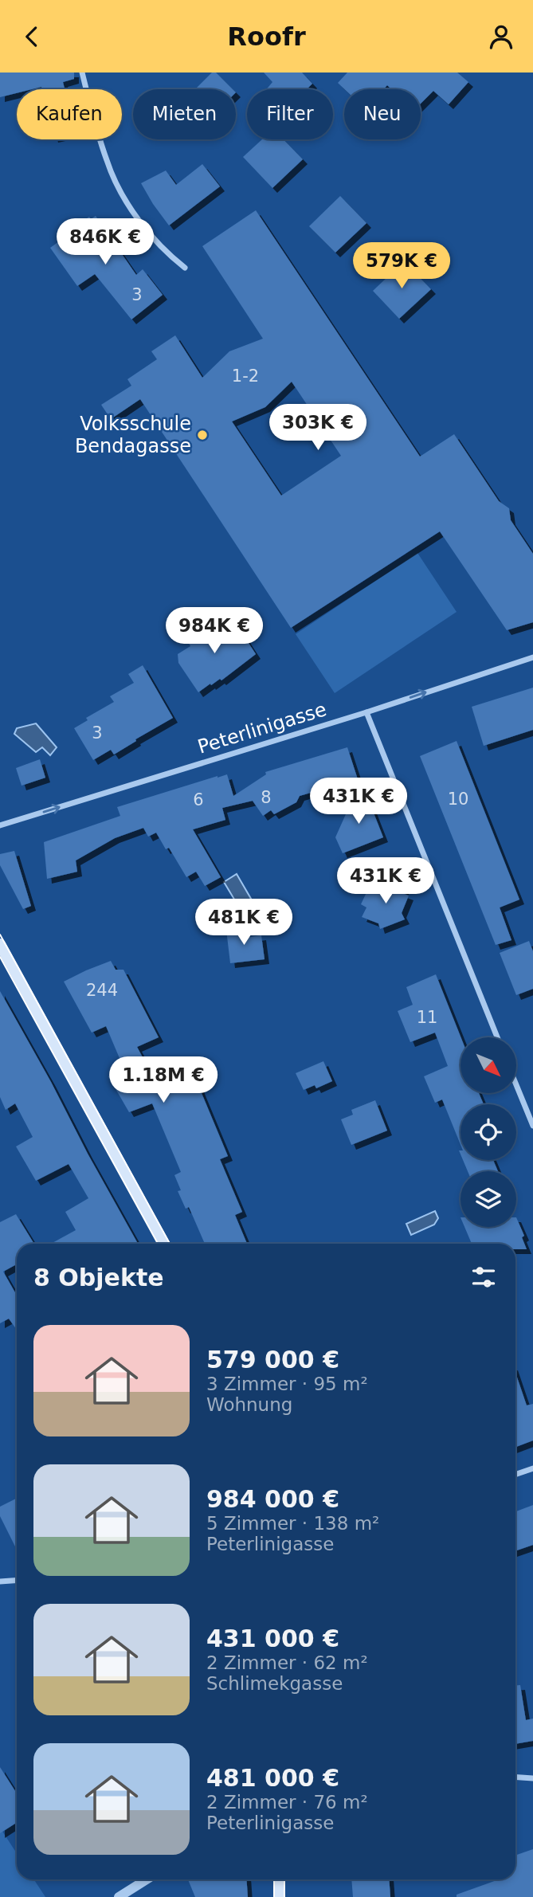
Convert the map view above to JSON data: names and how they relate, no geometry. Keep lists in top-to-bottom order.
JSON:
{
  "streets": {
    "street": ["Peterlinigasse"]
  },
  "one_way": ["Peterlinigasse"],
  "places": ["Volksschule Bendagasse"],
  "house_numbers": [
    "3",
    "1-2",
    "3",
    "8",
    "10",
    "6",
    "244",
    "11"
  ],
  "north": "bottom right",
  "page": {
    "header": "Roofr",
    "chip": [
      "Kaufen",
      "Mieten",
      "Filter",
      "Neu"
    ],
    "price": [
      "846K €",
      "579K €",
      "303K €",
      "984K €",
      "431K €",
      "431K €",
      "481K €",
      "1.18M €"
    ],
    "heading": "8 Objekte",
    "list": [
      {
        "name": "579 000 €",
        "note": "3 Zimmer · 95 m² · Wohnung"
      },
      {
        "name": "984 000 €",
        "note": "5 Zimmer · 138 m² · Peterlinigasse"
      },
      {
        "name": "431 000 €",
        "note": "2 Zimmer · 62 m² · Schlimekgasse"
      },
      {
        "name": "481 000 €",
        "note": "2 Zimmer · 76 m² · Peterlinigasse"
      }
    ]
  }
}
